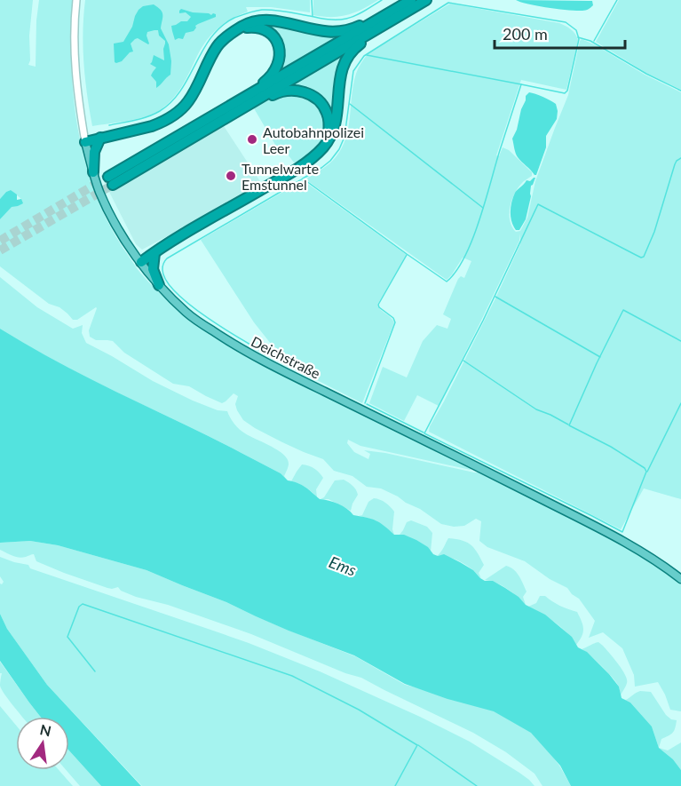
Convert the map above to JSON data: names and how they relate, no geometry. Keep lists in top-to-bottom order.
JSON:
{
  "streets": {
    "main road": ["Deichstraße"]
  },
  "water": ["Ems"],
  "places": ["Autobahnpolizei Leer", "Tunnelwarte Emstunnel"],
  "scale_bar": "200 m",
  "north": "top"
}
